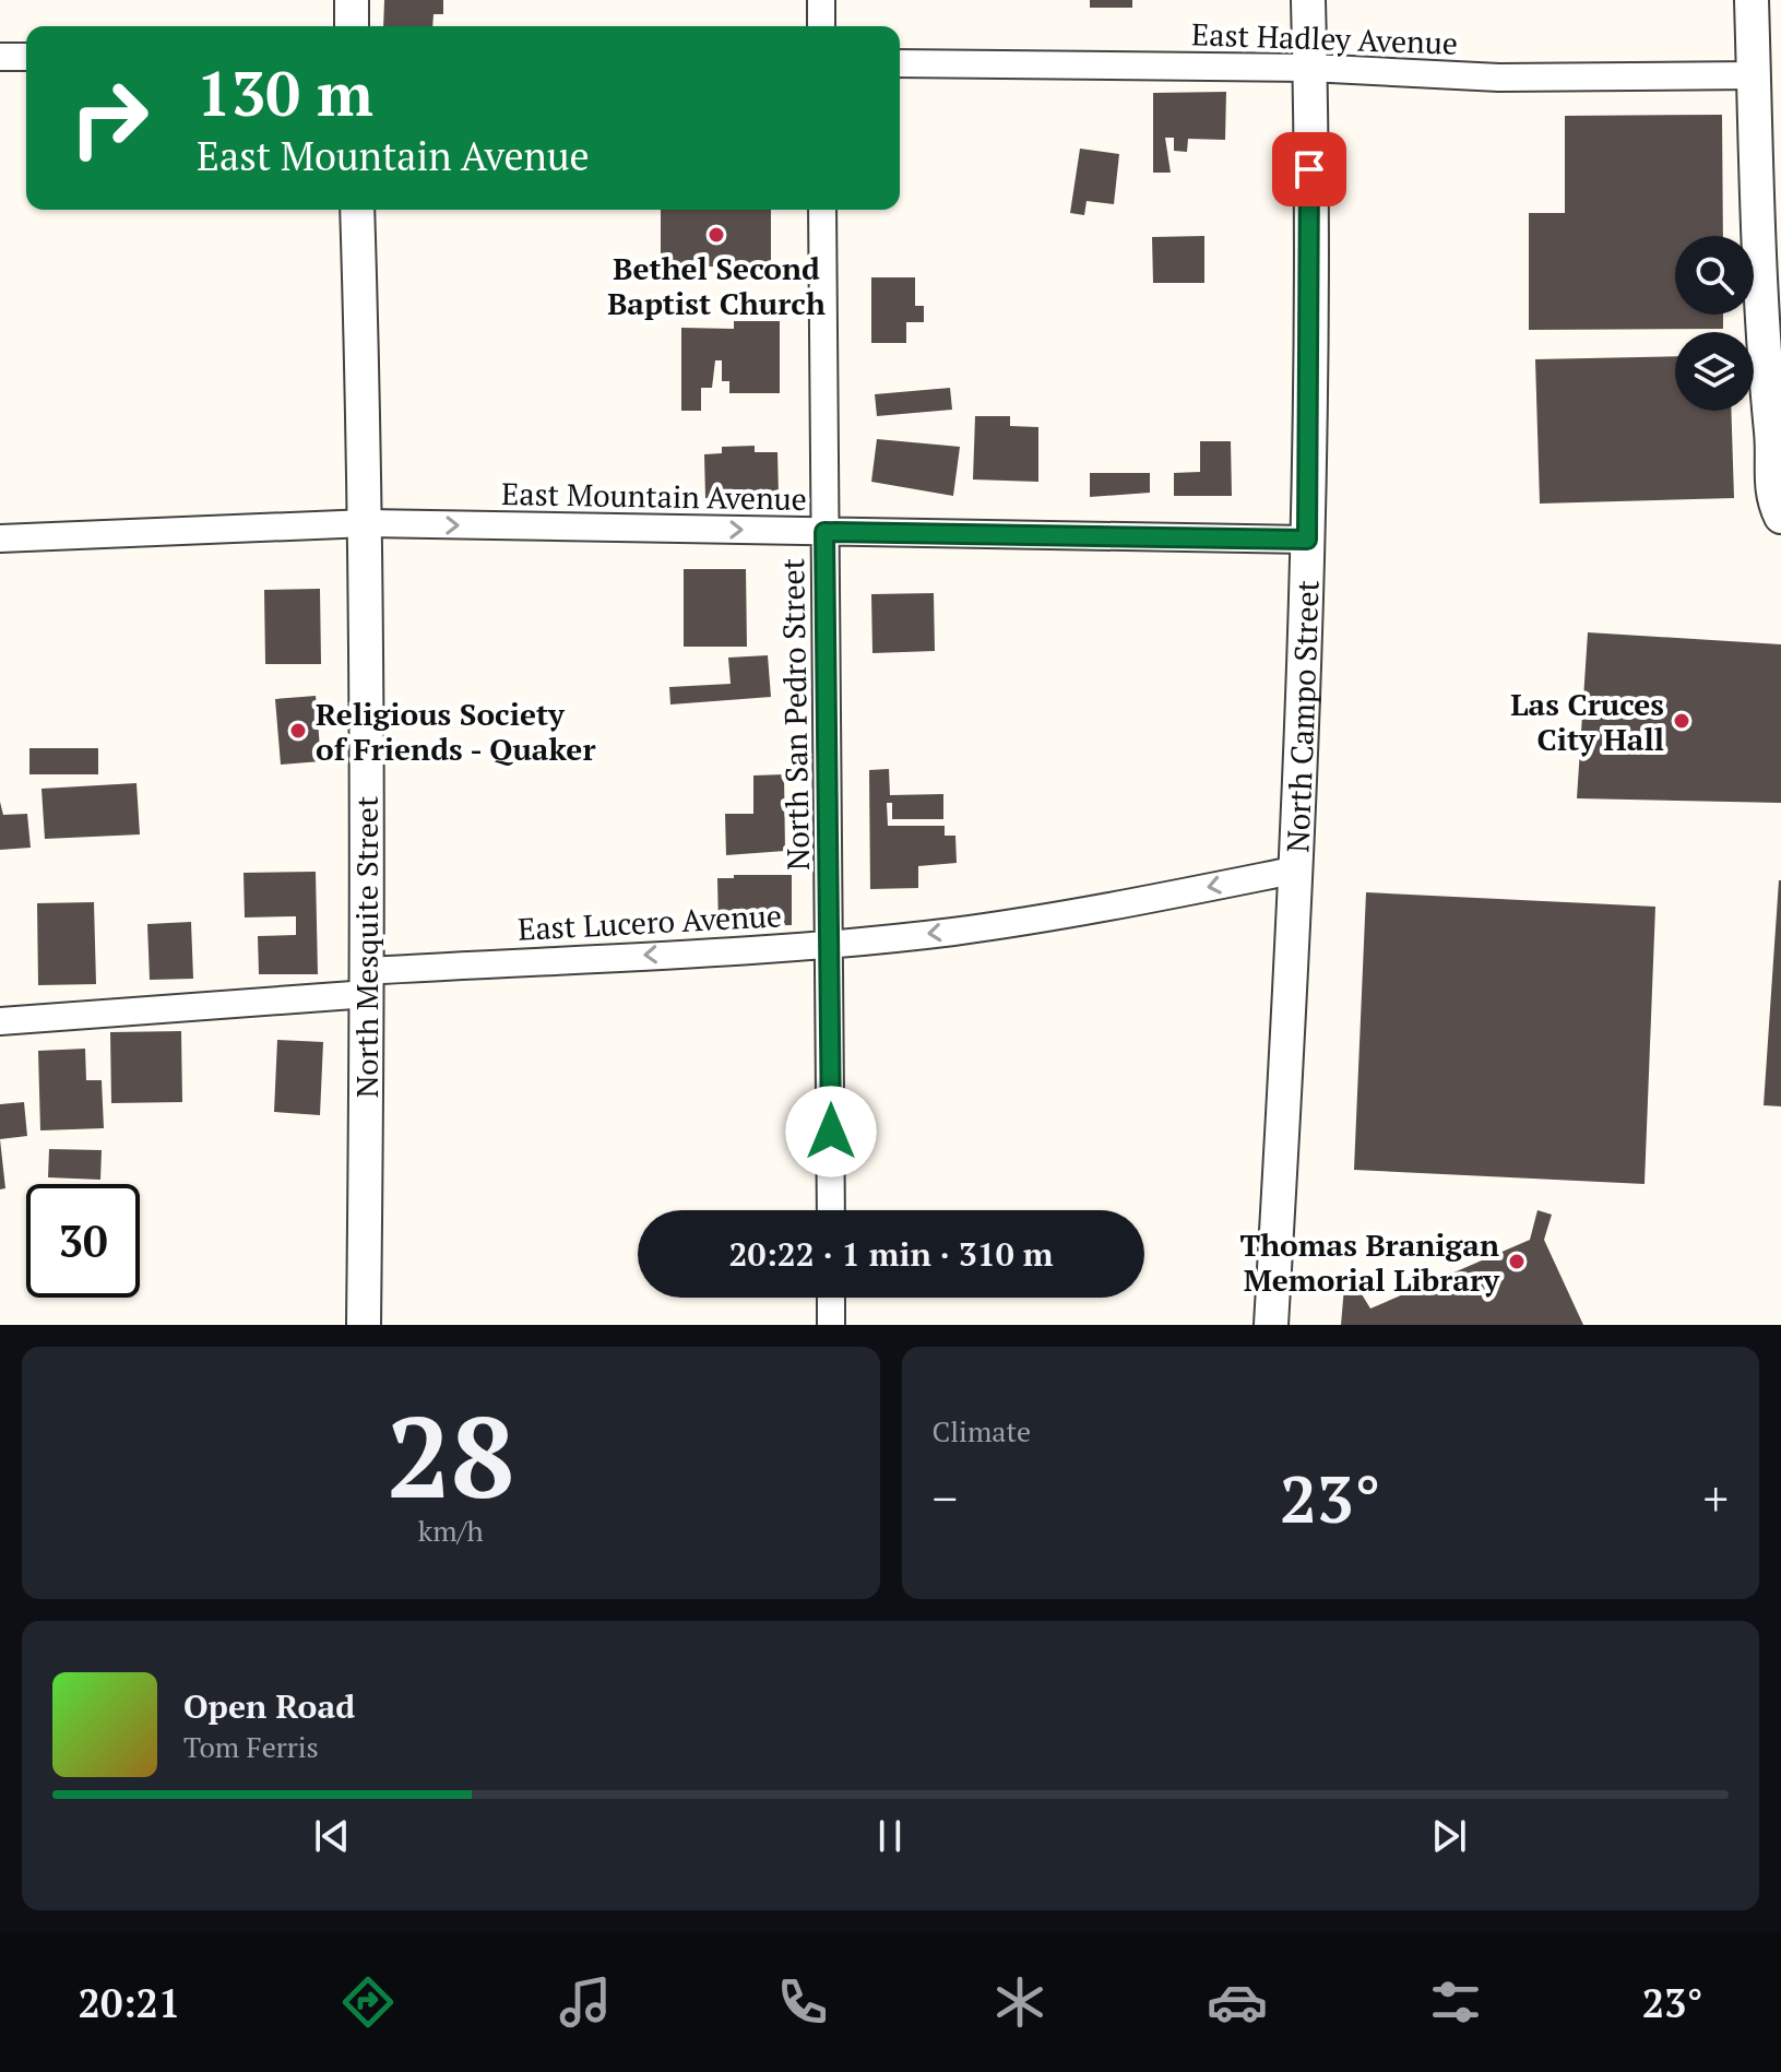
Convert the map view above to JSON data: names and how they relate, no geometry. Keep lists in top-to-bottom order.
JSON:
{
  "streets": {
    "street": [
      "East Hadley Avenue",
      "East Mountain Avenue",
      "North San Pedro Street",
      "North Campo Street",
      "East Lucero Avenue",
      "North Mesquite Street"
    ]
  },
  "crossings": [
    ["East Hadley Avenue", "North Campo Street"],
    ["East Mountain Avenue", "North San Pedro Street"],
    ["East Mountain Avenue", "North Campo Street"],
    ["East Mountain Avenue", "North Mesquite Street"],
    ["North San Pedro Street", "East Lucero Avenue"],
    ["North Campo Street", "East Lucero Avenue"],
    ["East Lucero Avenue", "North Mesquite Street"]
  ],
  "one_way": ["East Lucero Avenue"],
  "places": [
    "Bethel Second Baptist Church",
    "Las Cruces City Hall",
    "Religious Society of Friends - Quaker",
    "Thomas Branigan Memorial Library"
  ],
  "page": {
    "turn": ["130 m", "East Mountain Avenue"],
    "limit": "30",
    "trip": "20:22 · 1 min · 310 m",
    "tile": [
      ["28", "km/h"],
      "Climate"
    ],
    "heat": ["−", "23°", "+"],
    "song": ["Open Road", "Tom Ferris"],
    "tabs": ["20:21", "23°"]
  }
}
